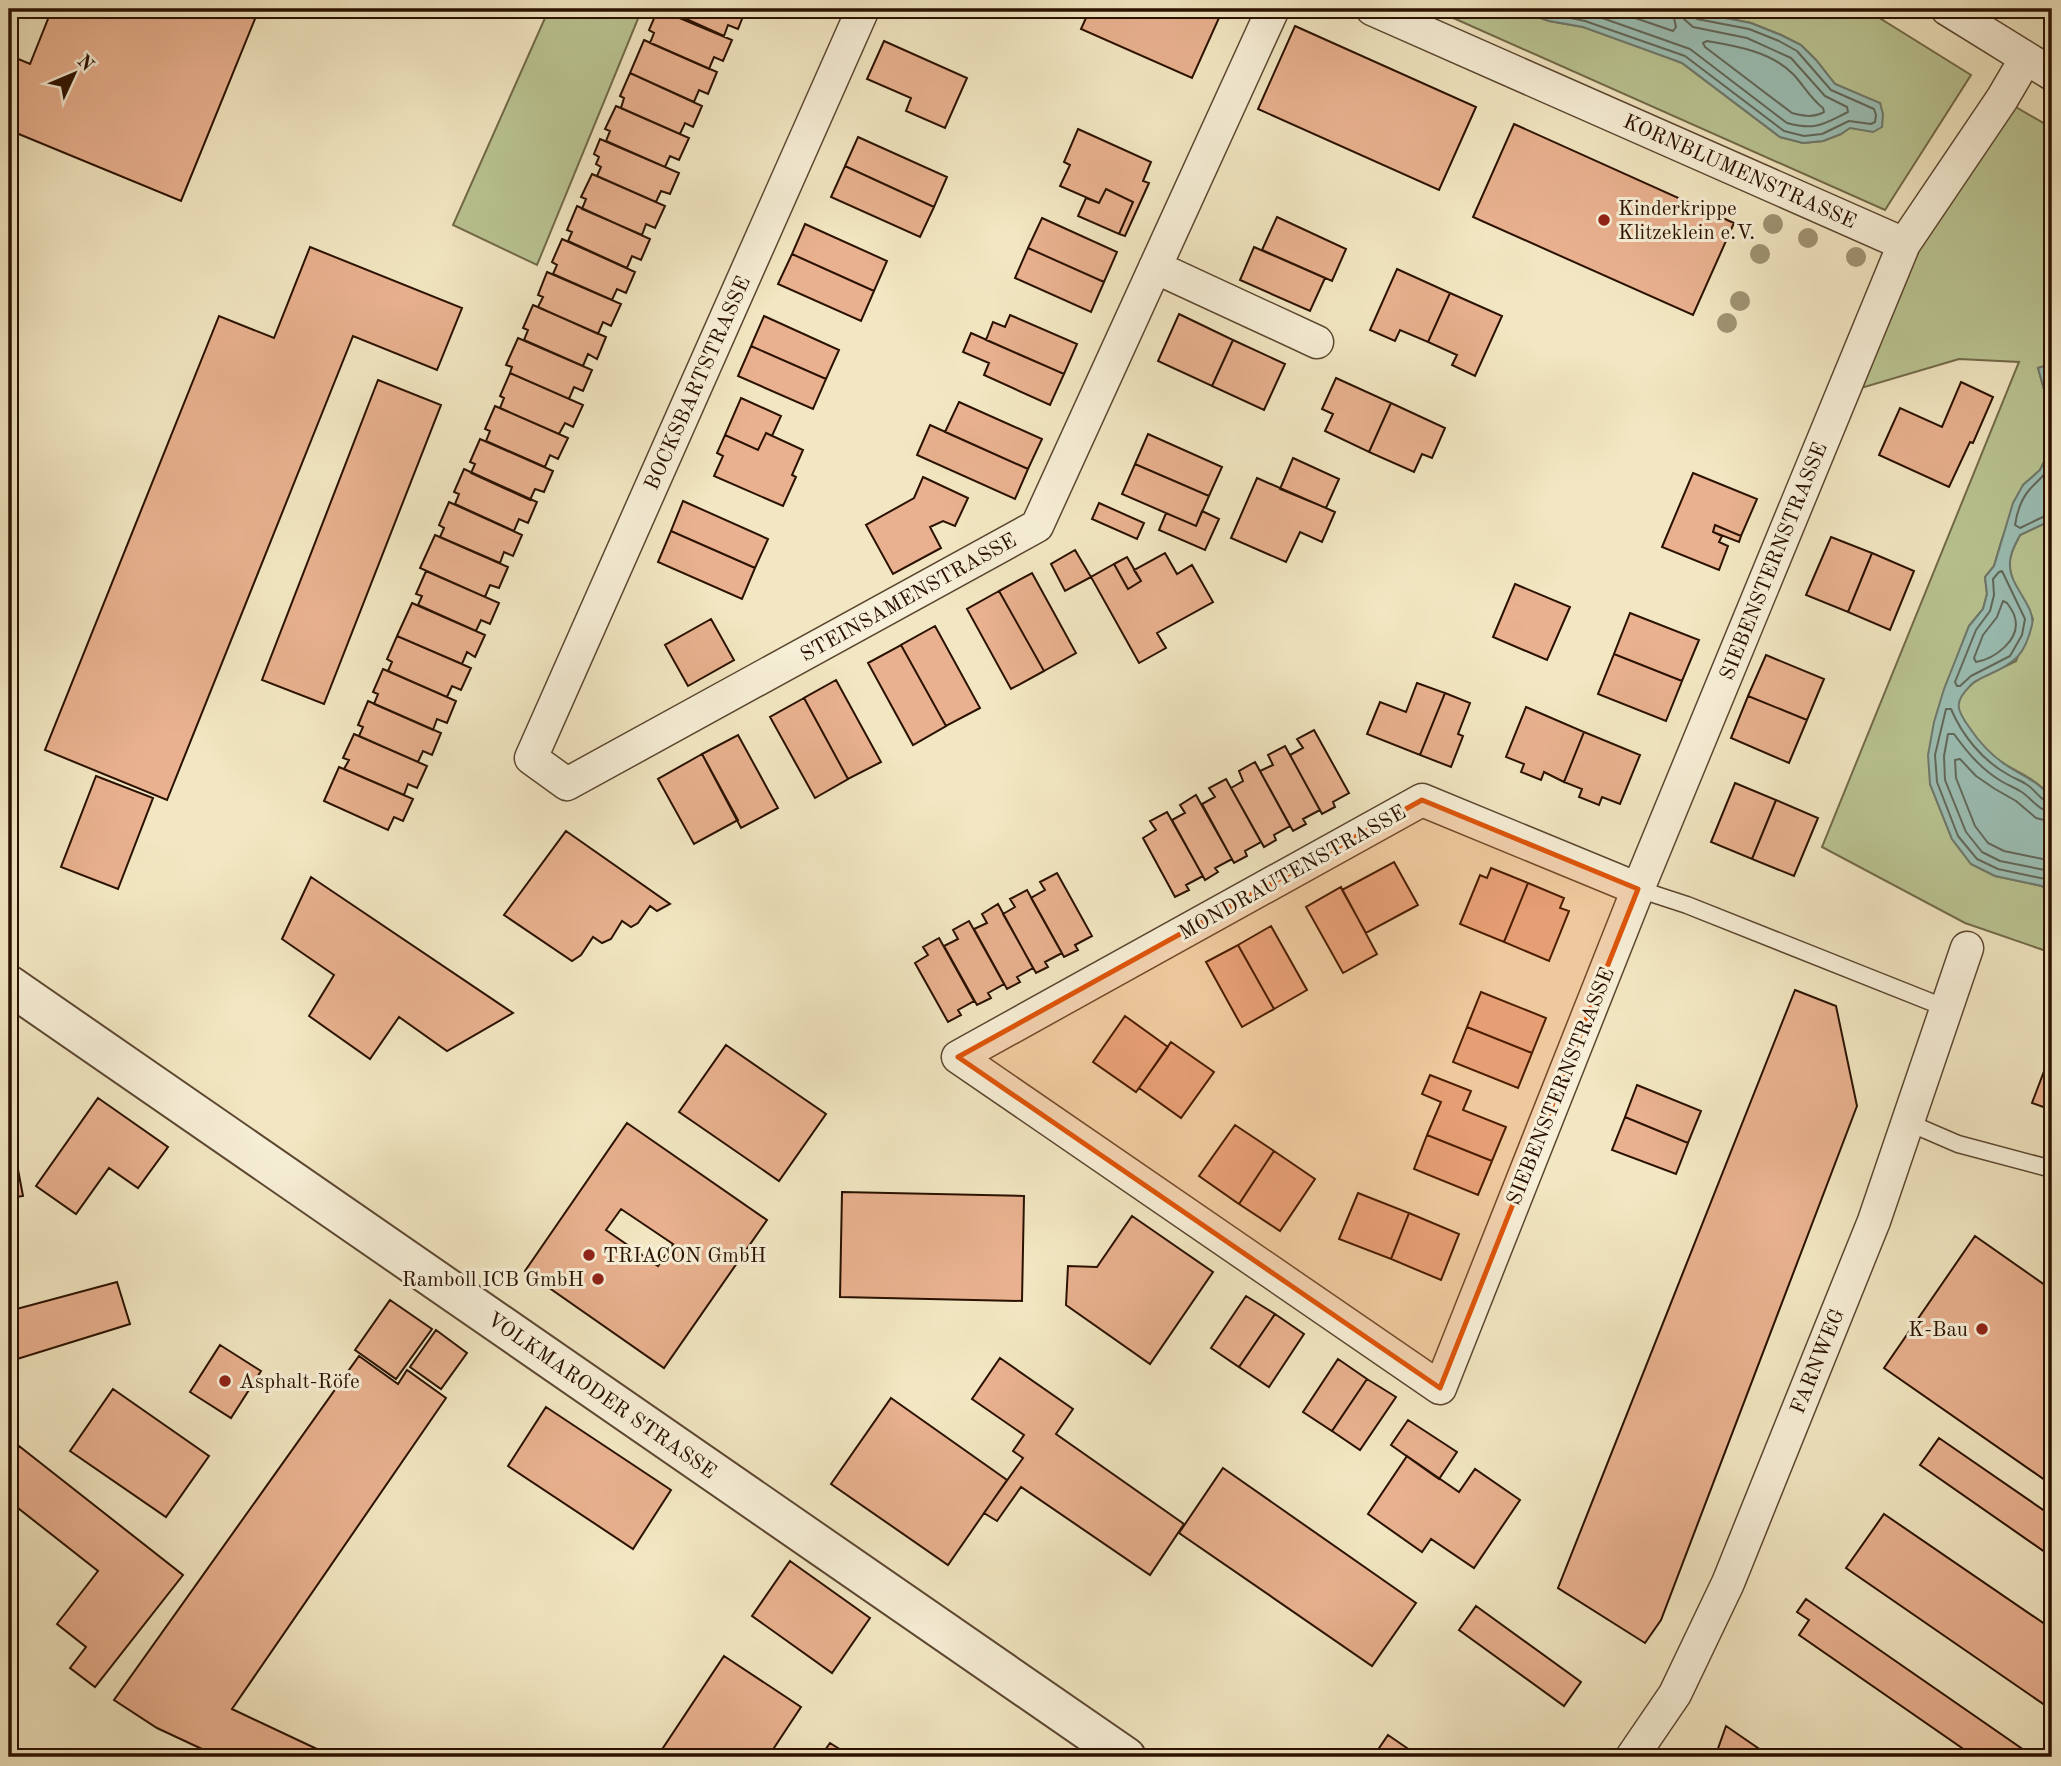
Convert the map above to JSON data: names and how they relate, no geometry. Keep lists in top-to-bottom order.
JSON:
{
  "streets": {
    "street": [
      "KORNBLUMENSTRASSE",
      "BOCKSBARTSTRASSE",
      "SIEBENSTERNSTRASSE",
      "STEINSAMENSTRASSE",
      "MONDRAUTENSTRASSE",
      "FARNWEG",
      "VOLKMARODER STRASSE"
    ]
  },
  "crossings": [
    ["KORNBLUMENSTRASSE", "SIEBENSTERNSTRASSE"],
    ["BOCKSBARTSTRASSE", "STEINSAMENSTRASSE"],
    ["SIEBENSTERNSTRASSE", "MONDRAUTENSTRASSE"]
  ],
  "places": [
    "Kinderkrippe Klitzeklein e.V.",
    "TRIACON GmbH",
    "Ramboll ICB GmbH",
    "K-Bau",
    "Asphalt-Röfe"
  ],
  "north": "top right"
}
